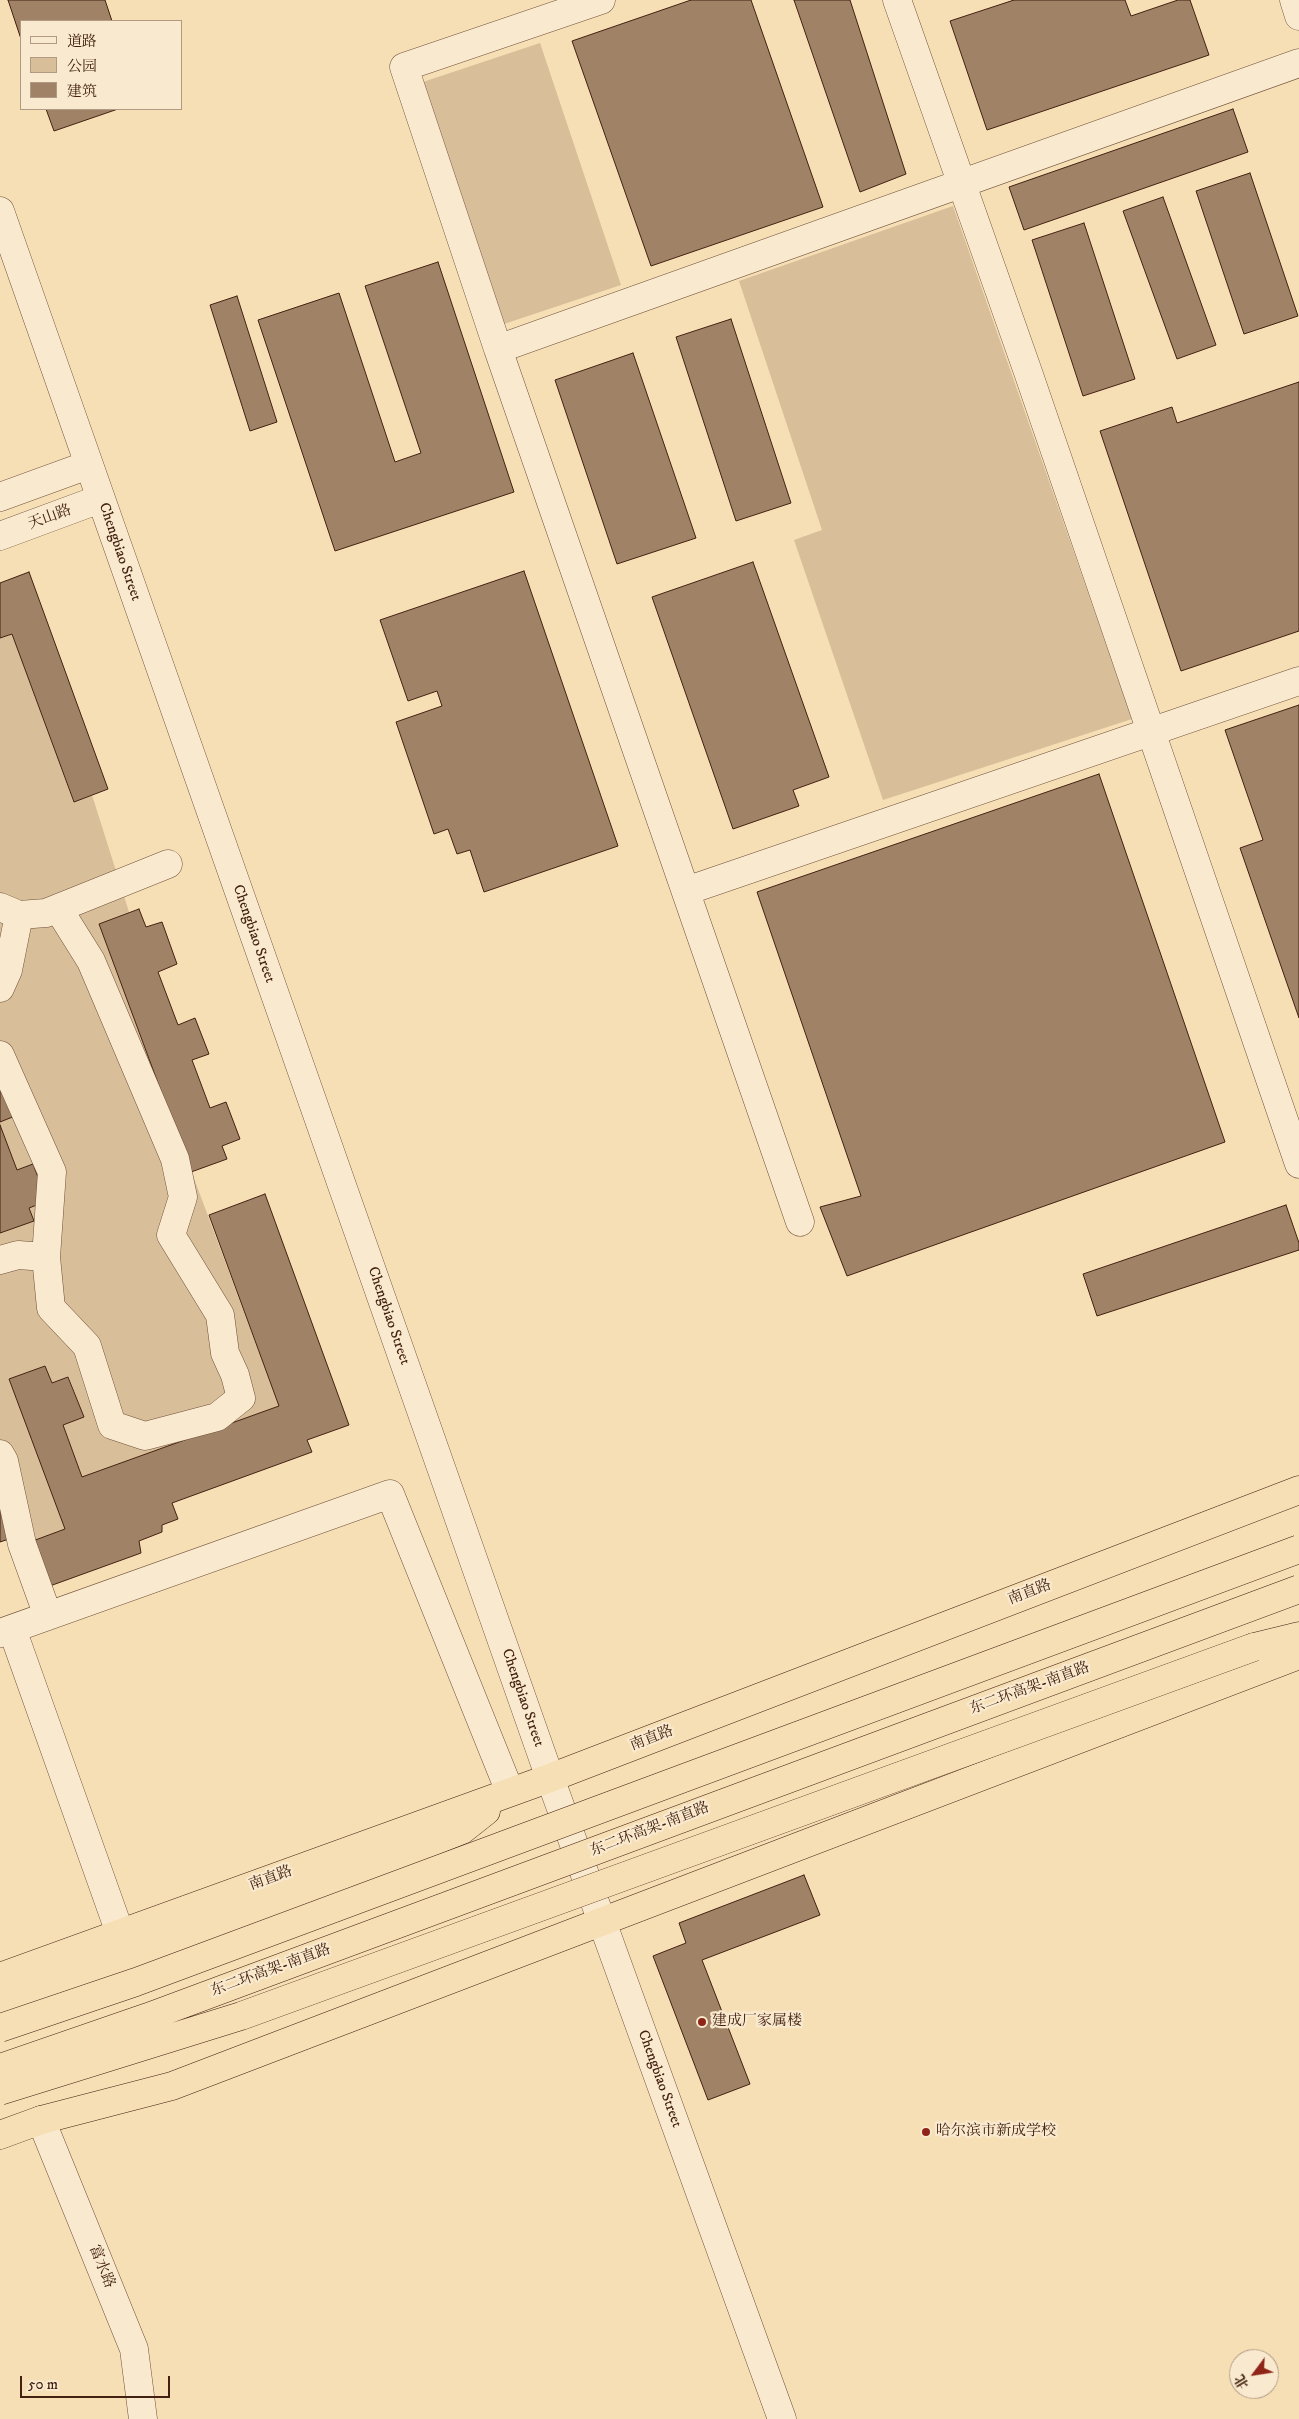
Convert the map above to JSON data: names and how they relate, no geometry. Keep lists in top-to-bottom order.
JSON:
{
  "streets": {
    "highway": ["南直路", "东二环高架-南直路"],
    "street": ["天山路", "Chengbiao Street", "富水路"]
  },
  "crossings": [
    ["天山路", "Chengbiao Street"],
    ["Chengbiao Street", "南直路"]
  ],
  "places": ["建成厂家属楼", "哈尔滨市新成学校"],
  "legend": ["道路", "公园", "建筑"],
  "scale_bar": "50 m",
  "north": "bottom left"
}
